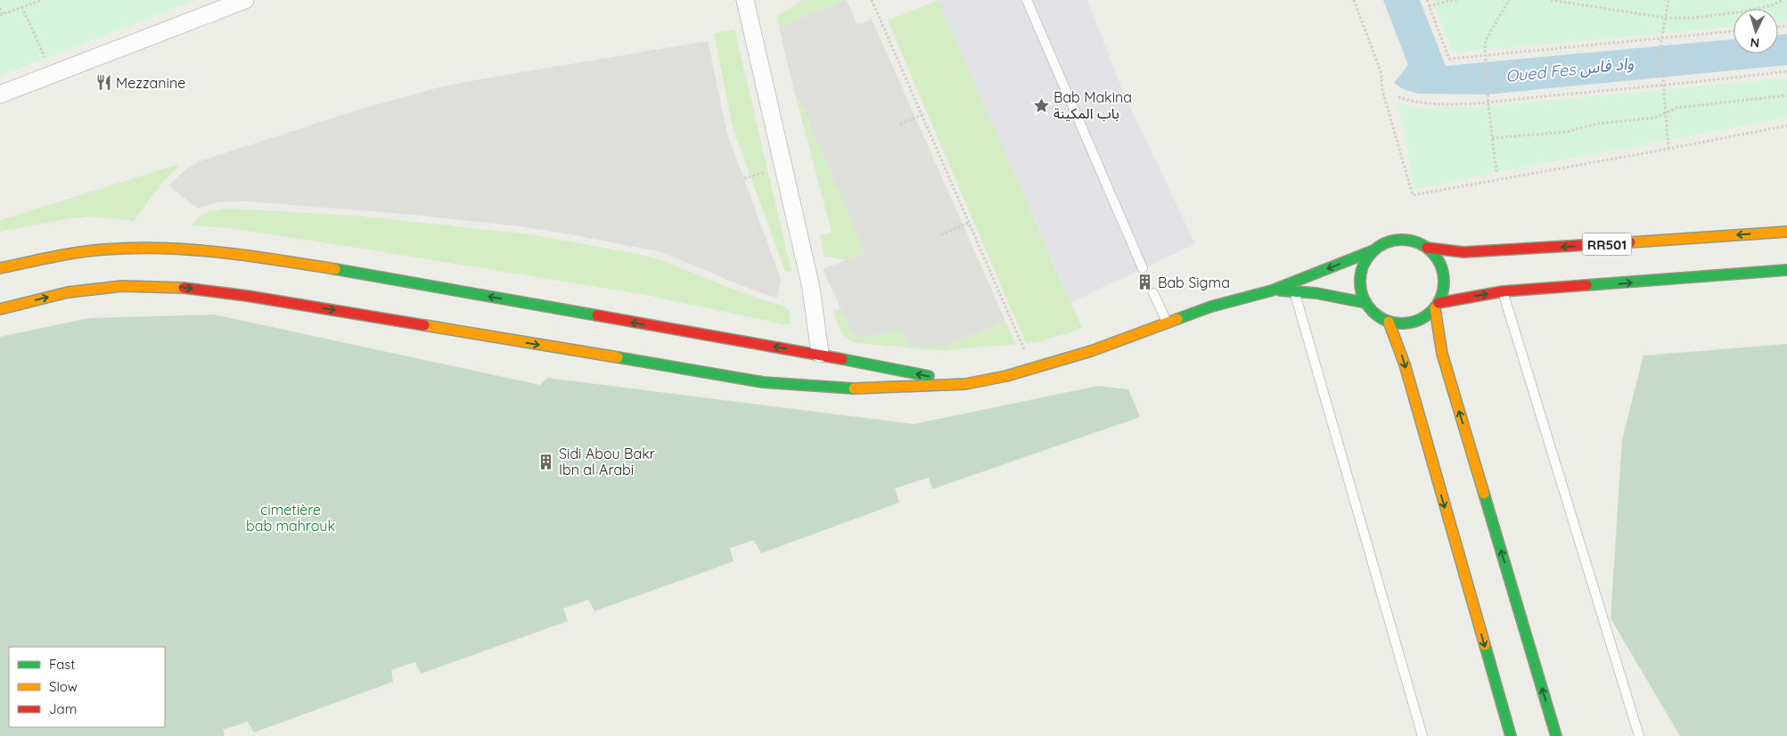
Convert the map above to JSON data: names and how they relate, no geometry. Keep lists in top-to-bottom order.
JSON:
{
  "streets": {
    "main road": ["RR501"]
  },
  "water": ["Oued Fes واد فاس"],
  "parks": ["cimetière bab mahrouk"],
  "places": {
    "restaurant": ["Mezzanine"],
    "place": ["Bab Makina باب المكينة"],
    "building": ["Bab Sigma", "Sidi Abou Bakr Ibn al Arabi"]
  },
  "legend": ["Fast", "Slow", "Jam"],
  "north": "bottom"
}
